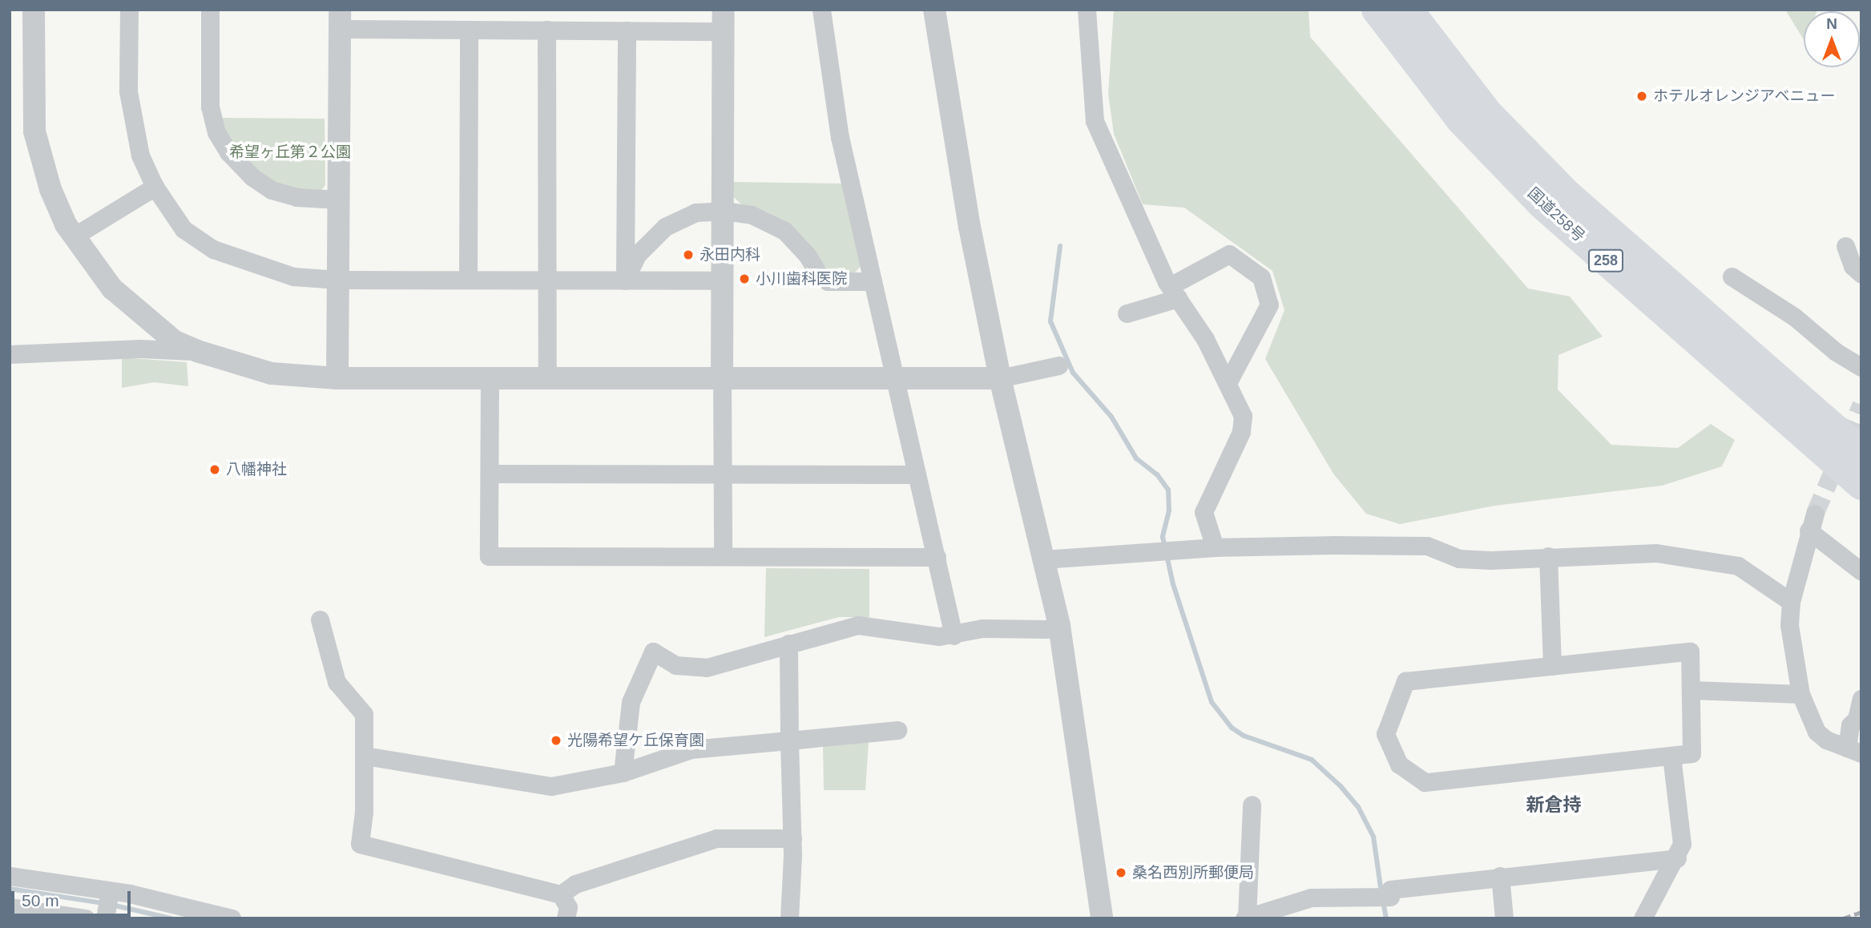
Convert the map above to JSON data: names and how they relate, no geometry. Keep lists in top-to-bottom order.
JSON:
{
  "streets": {
    "highway": ["国道258号", "258"]
  },
  "districts": ["新倉持"],
  "parks": ["希望ヶ丘第２公園"],
  "places": [
    "ホテルオレンジアベニュー",
    "永田内科",
    "小川歯科医院",
    "八幡神社",
    "光陽希望ケ丘保育園",
    "桑名西別所郵便局"
  ],
  "scale_bar": "50 m",
  "north": "top"
}
